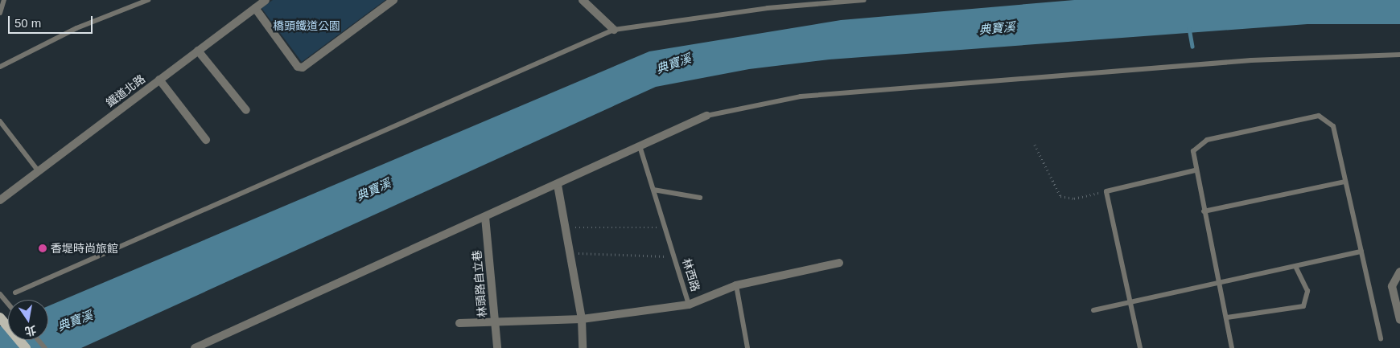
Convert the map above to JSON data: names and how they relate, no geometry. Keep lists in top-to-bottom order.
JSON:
{
  "streets": {
    "street": ["鐵道北路", "林西路", "林頭路自立巷"]
  },
  "crossings": [
    ["林西路", "林頭路自立巷"]
  ],
  "water": ["典寶溪"],
  "parks": ["橋頭鐵道公園"],
  "places": ["香堤時尚旅館"],
  "scale_bar": "50 m",
  "north": "bottom"
}
